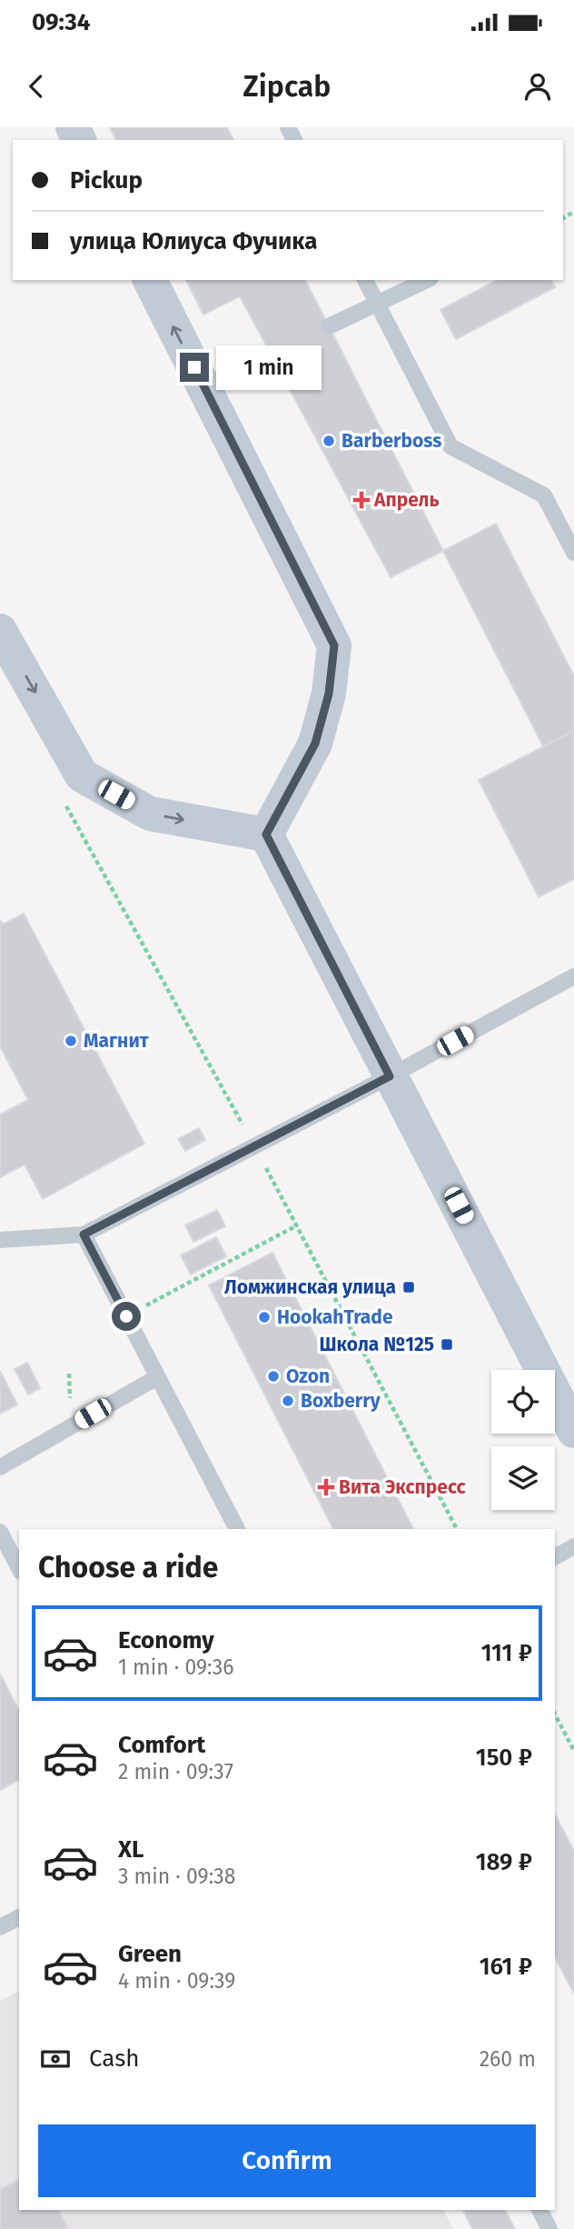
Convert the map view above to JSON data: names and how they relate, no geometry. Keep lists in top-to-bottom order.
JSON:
{
  "places": {
    "other": [
      "Barberboss",
      "Магнит",
      "HookahTrade",
      "Ozon",
      "Boxberry"
    ],
    "health": ["Апрель", "Вита Экспресс"],
    "transit": ["Ломжинская улица", "Школа №125"]
  },
  "page": {
    "status": "09:34",
    "header": "Zipcab",
    "banner": ["Pickup", "улица Юлиуса Фучика"],
    "bubble": "1 min",
    "heading": "Choose a ride",
    "list": [
      {
        "name": "Economy",
        "note": "1 min · 09:36",
        "value": "111 ₽"
      },
      {
        "name": "Comfort",
        "note": "2 min · 09:37",
        "value": "150 ₽"
      },
      {
        "name": "XL",
        "note": "3 min · 09:38",
        "value": "189 ₽"
      },
      {
        "name": "Green",
        "note": "4 min · 09:39",
        "value": "161 ₽"
      }
    ],
    "pay": ["Cash", "260 m"],
    "buttons": "Confirm"
  }
}
